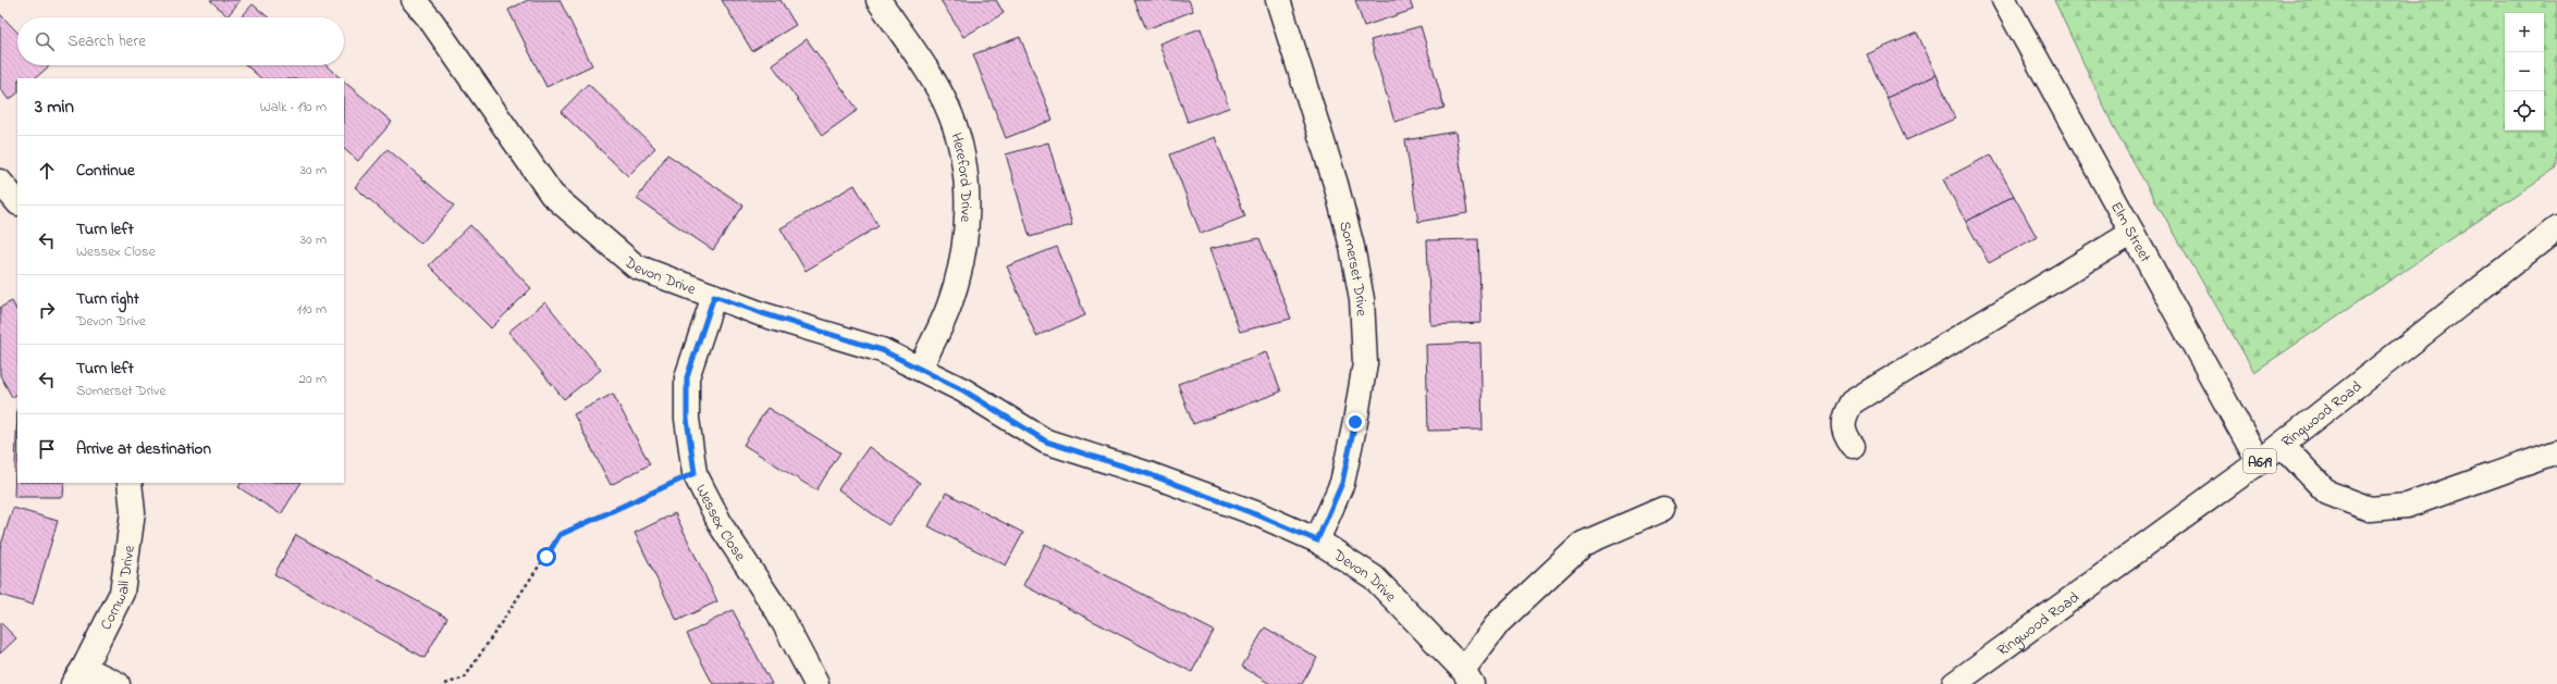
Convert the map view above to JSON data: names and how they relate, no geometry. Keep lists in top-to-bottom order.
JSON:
{
  "streets": {
    "main road": [
      "Hereford Drive",
      "Elm Street",
      "Somerset Drive",
      "Devon Drive",
      "Ringwood Road",
      "A619",
      "Wessex Close",
      "Cornwall Drive"
    ]
  },
  "crossings": [
    ["Hereford Drive", "Devon Drive"],
    ["Elm Street", "Ringwood Road"],
    ["Somerset Drive", "Devon Drive"],
    ["Devon Drive", "Wessex Close"]
  ],
  "page": {
    "map_buttons": ["+", "−"],
    "search": "Search here",
    "heading": ["3 min", "Walk · 190 m"],
    "list": [
      ["Continue", "30 m"],
      ["Turn left", "Wessex Close", "30 m"],
      ["Turn right", "Devon Drive", "110 m"],
      ["Turn left", "Somerset Drive", "20 m"],
      "Arrive at destination"
    ]
  }
}
